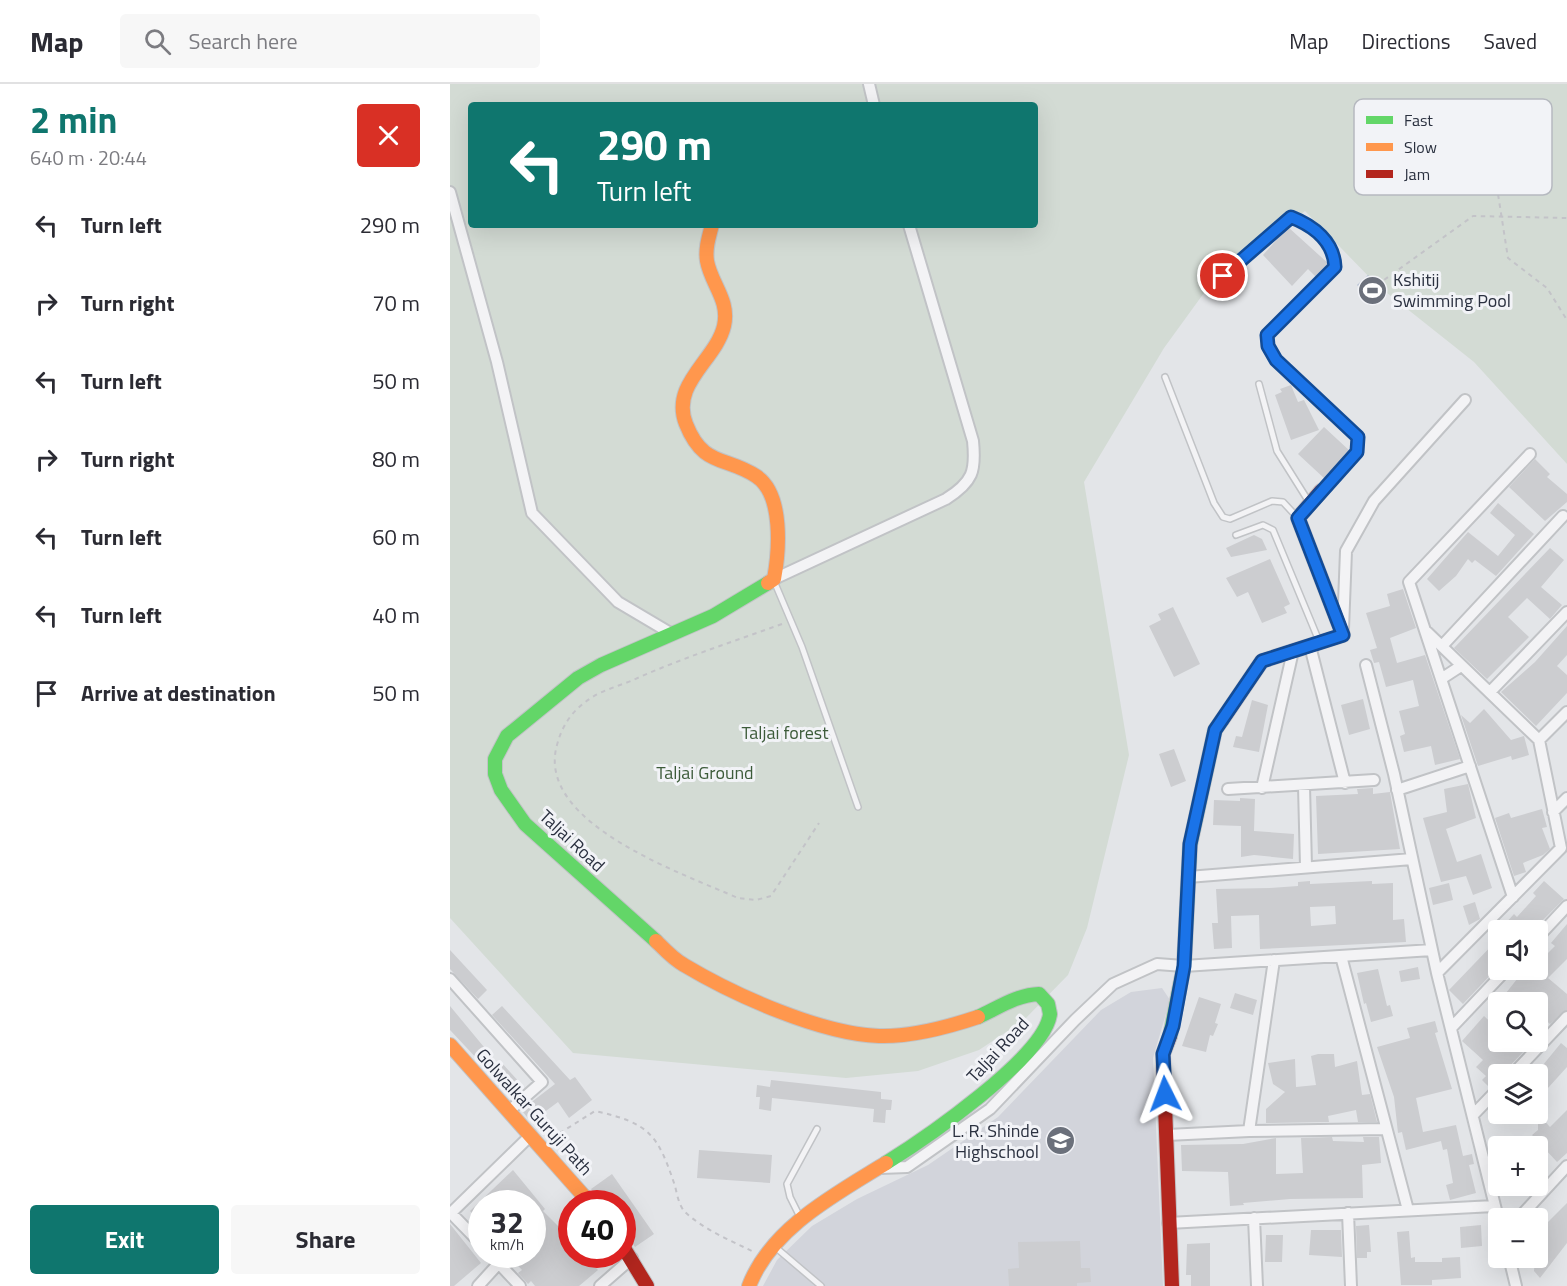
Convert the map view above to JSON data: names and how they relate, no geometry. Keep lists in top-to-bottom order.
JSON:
{
  "streets": {
    "street": ["Taljai Road", "Golwalkar Guruji Path"]
  },
  "parks": ["Taljai forest", "Taljai Ground"],
  "places": {
    "sports": ["Kshitij Swimming Pool"],
    "school or university": ["L. R. Shinde Highschool"]
  },
  "legend": ["Fast", "Slow", "Jam"],
  "page": {
    "header": "Map",
    "search": "Search here",
    "nav": ["Map", "Directions", "Saved"],
    "heading": ["2 min", "640 m · 20:44"],
    "turn": ["290 m", "Turn left"],
    "list": [
      {
        "name": "Turn left",
        "value": "290 m"
      },
      {
        "name": "Turn right",
        "value": "70 m"
      },
      {
        "name": "Turn left",
        "value": "50 m"
      },
      {
        "name": "Turn right",
        "value": "80 m"
      },
      {
        "name": "Turn left",
        "value": "60 m"
      },
      {
        "name": "Turn left",
        "value": "40 m"
      },
      {
        "name": "Arrive at destination",
        "value": "50 m"
      }
    ],
    "map_buttons": ["+", "−"],
    "speed": "32 km/h",
    "limit": "40",
    "buttons": ["Exit", "Share"]
  }
}
